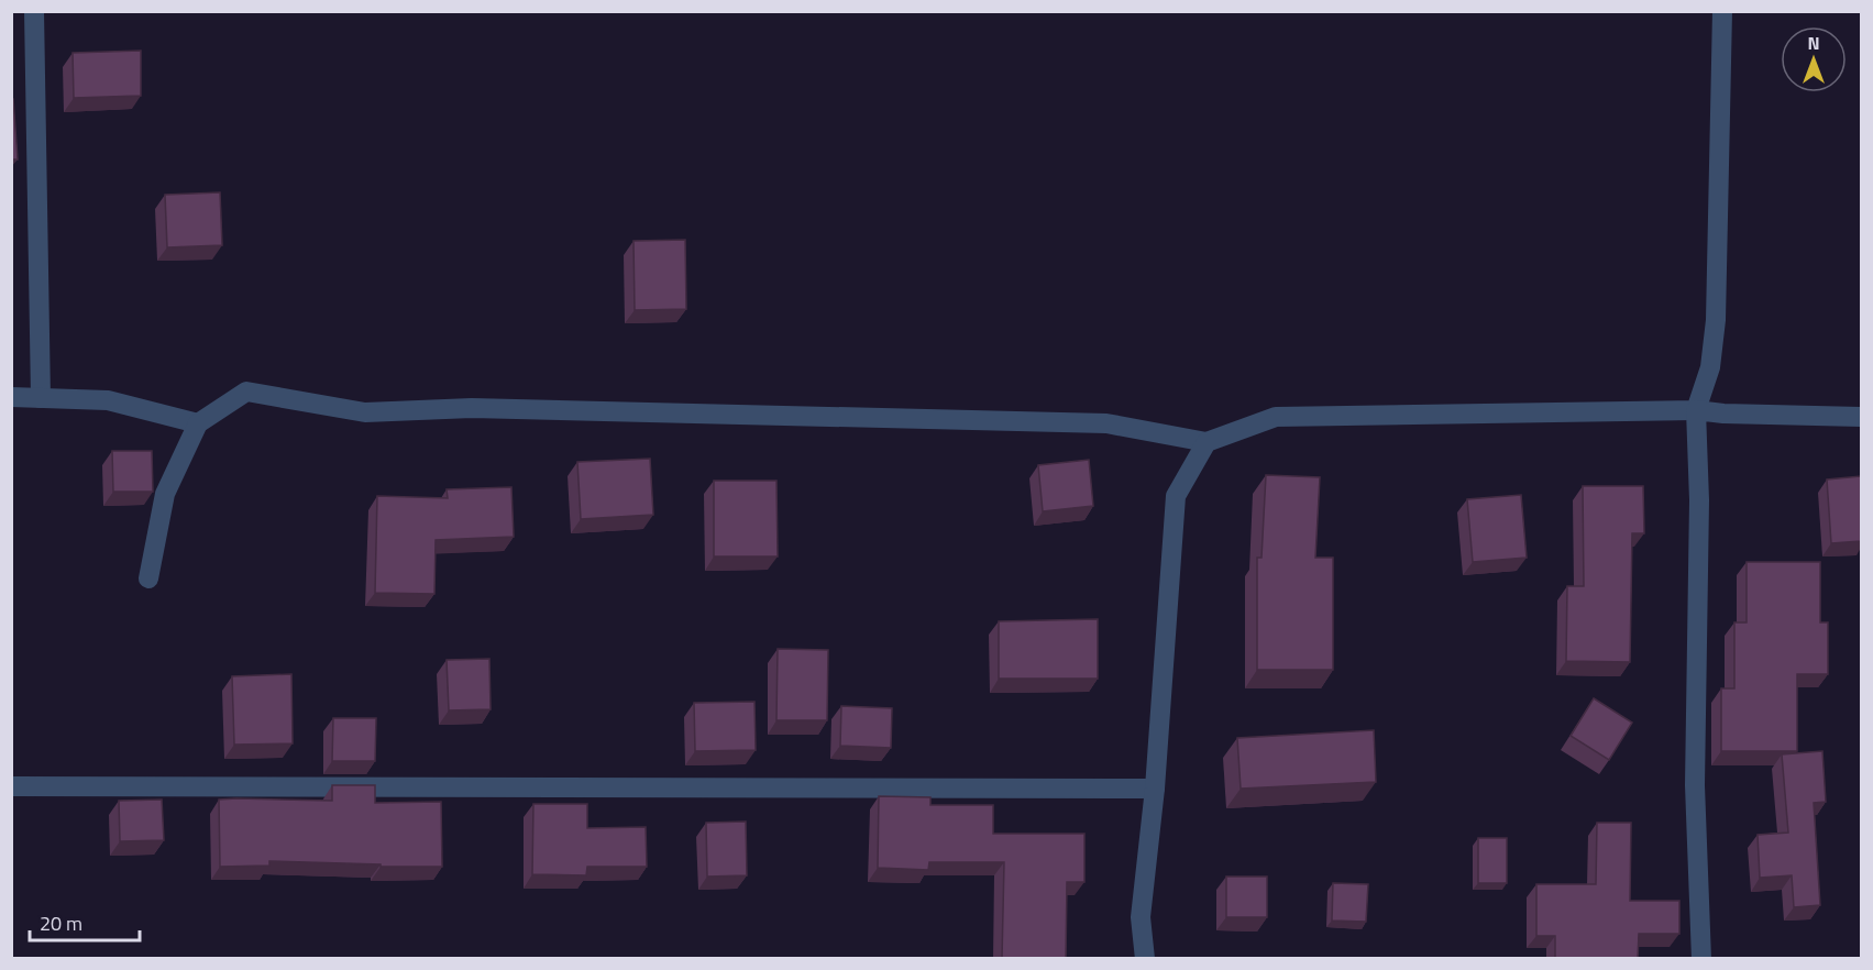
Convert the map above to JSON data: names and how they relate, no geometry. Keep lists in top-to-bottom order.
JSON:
{
  "scale_bar": "20 m",
  "north": "top"
}
